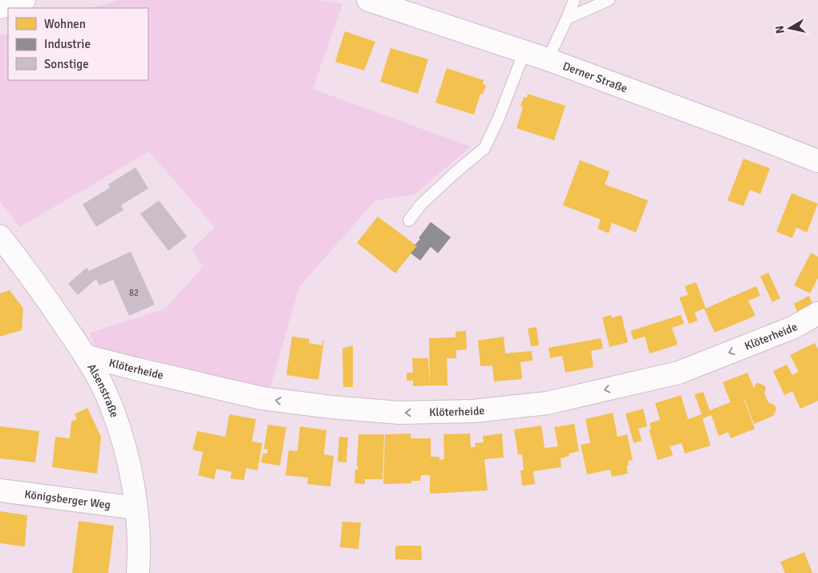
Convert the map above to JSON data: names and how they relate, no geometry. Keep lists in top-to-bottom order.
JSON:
{
  "streets": {
    "street": [
      "Derner Straße",
      "Klöterheide",
      "Alsenstraße",
      "Königsberger Weg"
    ]
  },
  "crossings": [
    ["Klöterheide", "Alsenstraße"],
    ["Alsenstraße", "Königsberger Weg"]
  ],
  "one_way": ["Klöterheide"],
  "house_numbers": ["82"],
  "legend": ["Wohnen", "Industrie", "Sonstige"],
  "north": "left"
}
